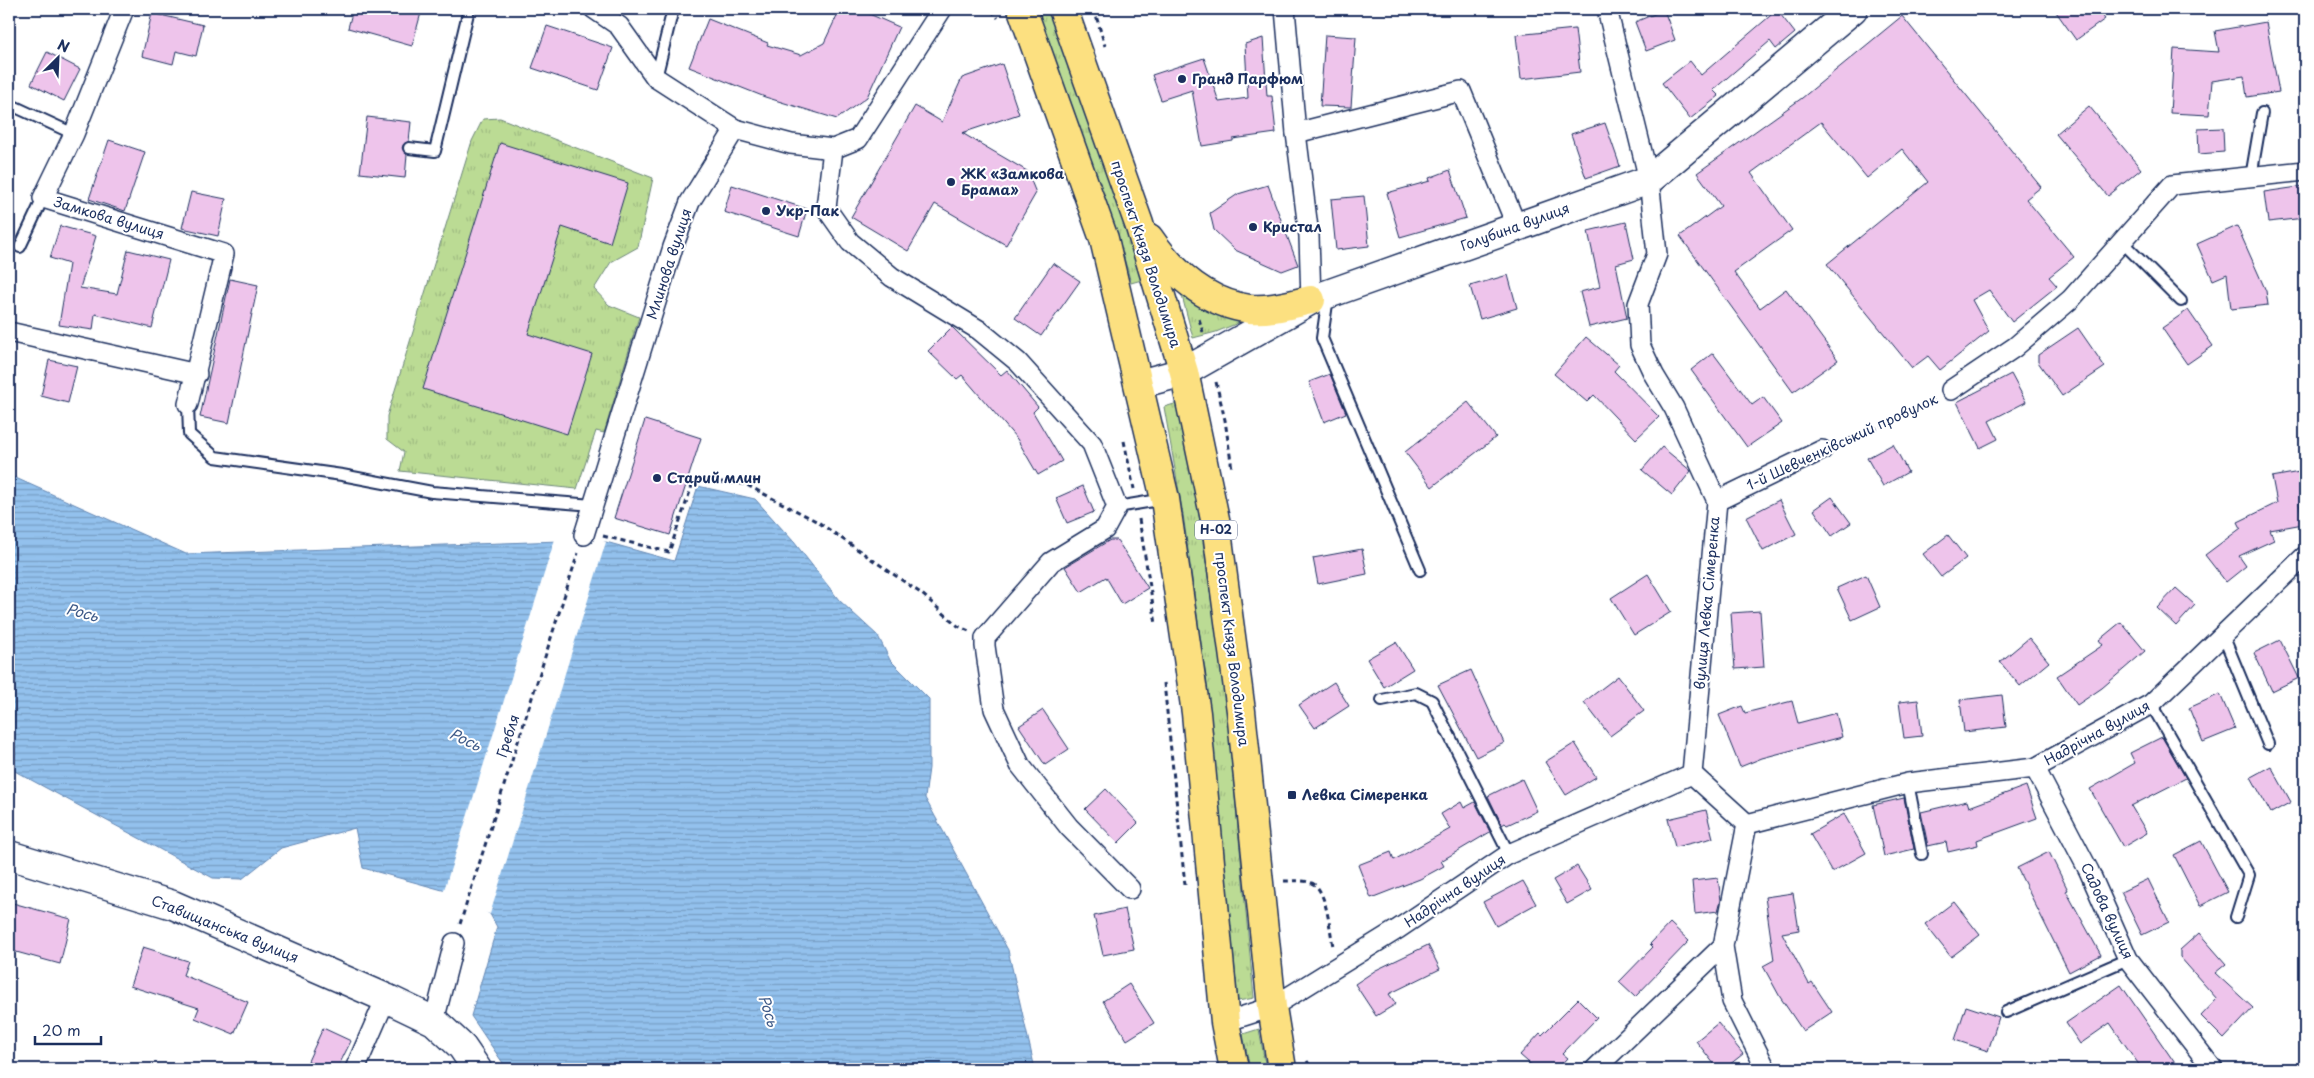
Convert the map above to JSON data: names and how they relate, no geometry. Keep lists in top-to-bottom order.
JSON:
{
  "streets": {
    "main road": ["проспект Князя Володимира", "Н-02"],
    "street": [
      "Замкова вулиця",
      "Голубина вулиця",
      "Млинова вулиця",
      "1-й Шевченківський провулок",
      "вулиця Левка Сімеренка",
      "Надрічна вулиця",
      "Садова вулиця",
      "Ставищанська вулиця"
    ],
    "path": ["Гребля"]
  },
  "crossings": [
    ["Голубина вулиця", "проспект Князя Володимира"],
    ["Голубина вулиця", "вулиця Левка Сімеренка"],
    ["проспект Князя Володимира", "Надрічна вулиця"],
    ["Млинова вулиця", "Гребля"],
    ["1-й Шевченківський провулок", "вулиця Левка Сімеренка"],
    ["вулиця Левка Сімеренка", "Надрічна вулиця"],
    ["Надрічна вулиця", "Садова вулиця"]
  ],
  "water": ["Рось"],
  "places": {
    "other": [
      "Гранд Парфюм",
      "ЖК «Замкова Брама»",
      "Укр-Пак",
      "Кристал",
      "Старий млин"
    ],
    "transit": ["Левка Сімеренка"]
  },
  "scale_bar": "20 m",
  "north": "top right"
}
